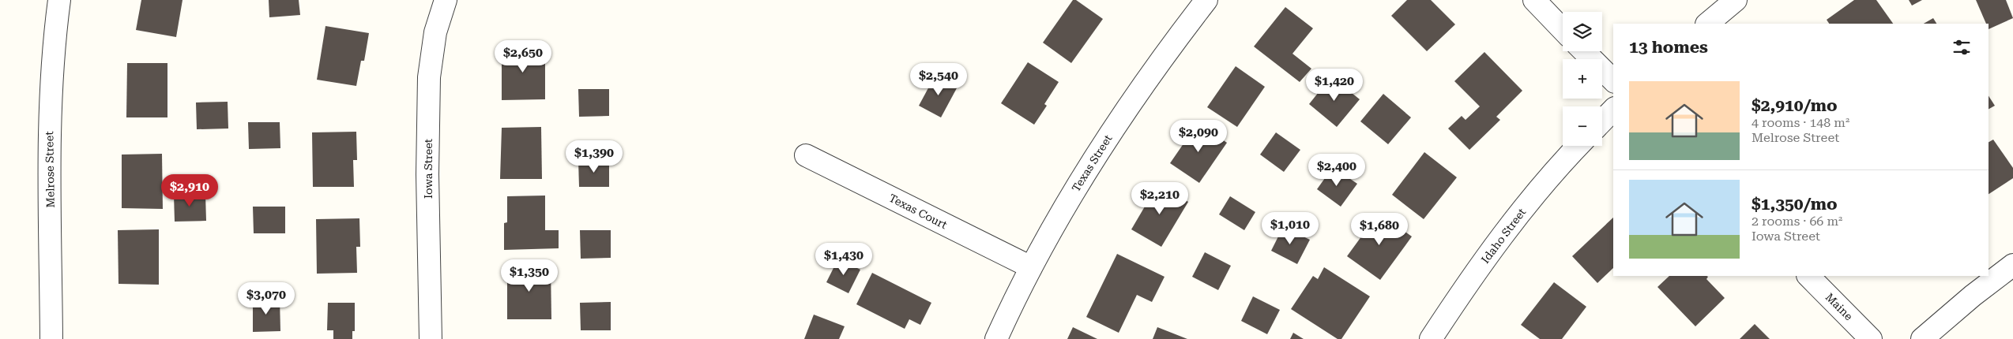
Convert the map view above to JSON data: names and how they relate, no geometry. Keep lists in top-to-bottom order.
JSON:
{
  "streets": {
    "street": [
      "Texas Street",
      "Iowa Street",
      "Melrose Street",
      "Texas Court",
      "Idaho Street",
      "Maine"
    ]
  },
  "crossings": [
    ["Texas Street", "Texas Court"]
  ],
  "page": {
    "map_buttons": ["+", "−"],
    "heading": "13 homes",
    "price": [
      "$2,650",
      "$2,540",
      "$1,420",
      "$2,090",
      "$1,390",
      "$2,400",
      "$2,910",
      "$2,210",
      "$1,010",
      "$1,680",
      "$1,430",
      "$1,350",
      "$3,070"
    ],
    "list": [
      {
        "name": "$2,910/mo",
        "note": "4 rooms · 148 m² · Melrose Street"
      },
      {
        "name": "$1,350/mo",
        "note": "2 rooms · 66 m² · Iowa Street"
      }
    ]
  }
}
